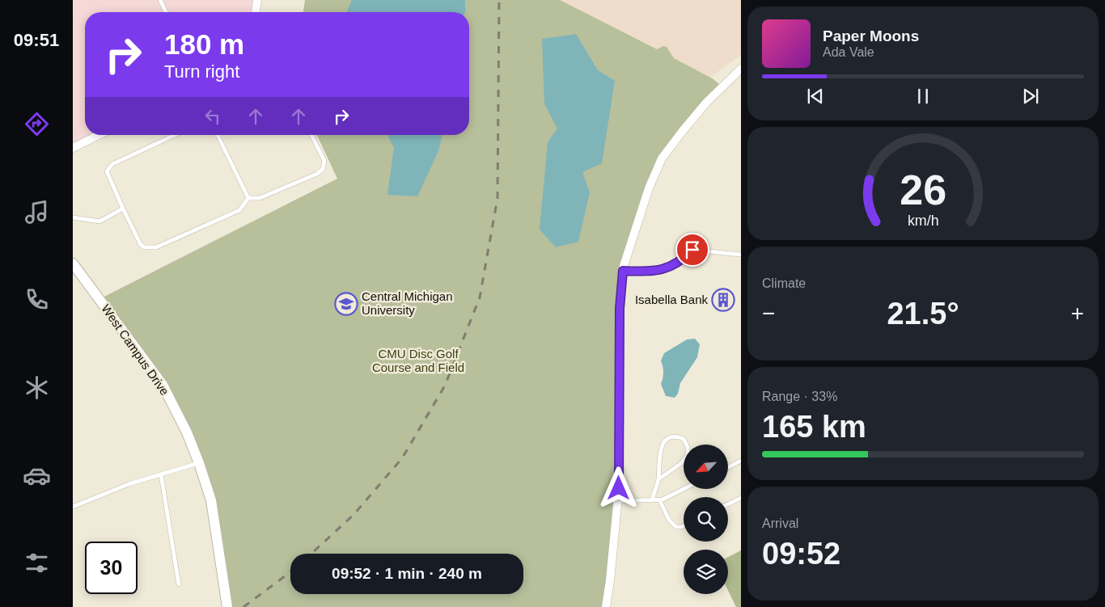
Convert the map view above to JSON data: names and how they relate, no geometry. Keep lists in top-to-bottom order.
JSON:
{
  "streets": {
    "street": ["West Campus Drive"]
  },
  "parks": ["CMU Disc Golf Course and Field"],
  "places": {
    "building": ["Isabella Bank"],
    "school or university": ["Central Michigan University"]
  },
  "north": "bottom left",
  "page": {
    "tabs": "09:51",
    "turn": ["180 m", "Turn right"],
    "song": ["Paper Moons", "Ada Vale"],
    "tile": [
      "Climate",
      ["Range · 33%", "165 km"],
      ["Arrival", "09:52"]
    ],
    "heat": ["−", "21.5°", "+"],
    "limit": "30",
    "trip": "09:52 · 1 min · 240 m",
    "gauge": ["26", "km/h"]
  }
}
